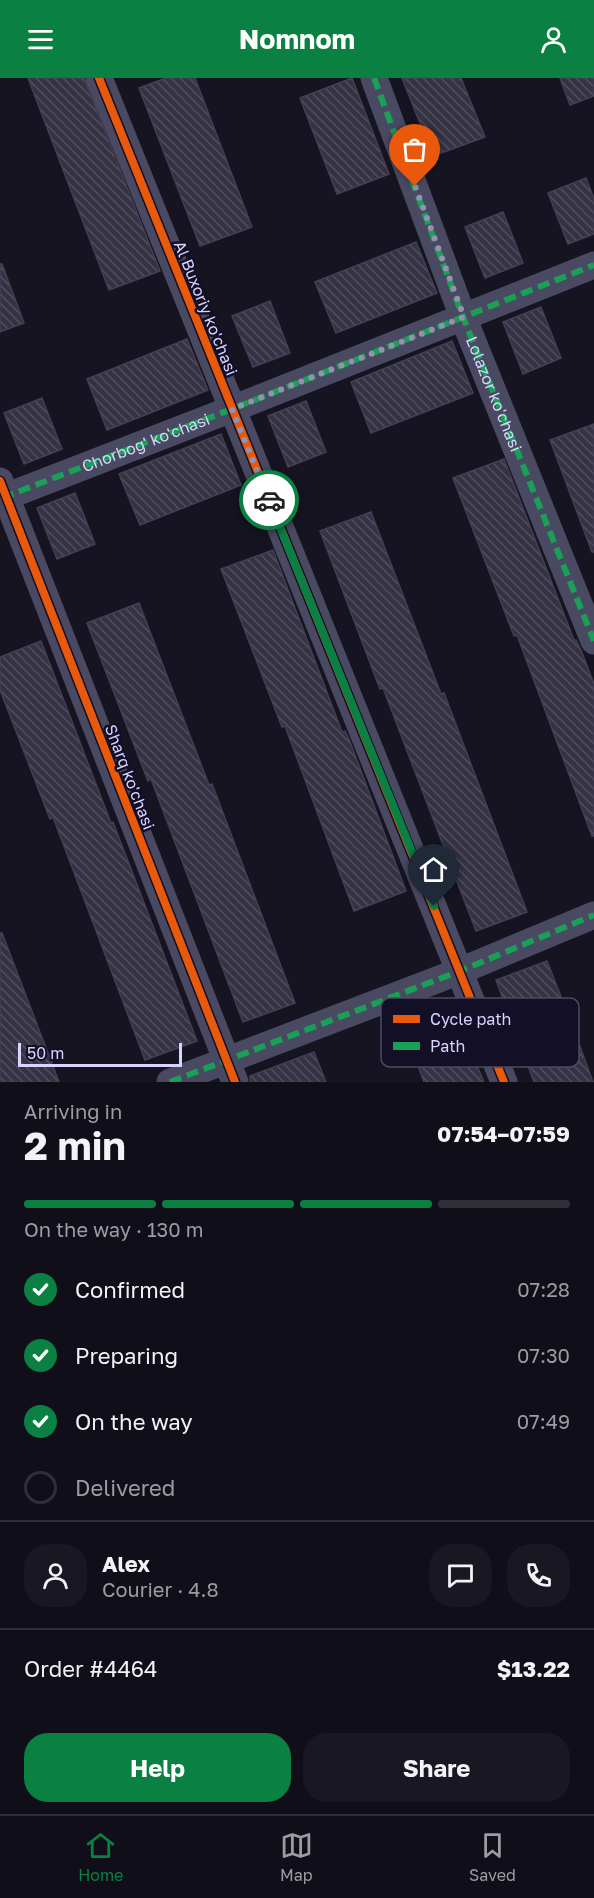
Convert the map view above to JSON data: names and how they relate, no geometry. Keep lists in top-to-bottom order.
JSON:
{
  "streets": {
    "street": [
      "Al Buxoriy ko'chasi",
      "Lolazor ko'chasi",
      "Chorbog' ko'chasi",
      "Sharq ko'chasi"
    ]
  },
  "crossings": [
    ["Al Buxoriy ko'chasi", "Chorbog' ko'chasi"],
    ["Lolazor ko'chasi", "Chorbog' ko'chasi"],
    ["Chorbog' ko'chasi", "Sharq ko'chasi"]
  ],
  "legend": ["Cycle path", "Path"],
  "scale_bar": "50 m",
  "page": {
    "header": "Nomnom",
    "scale": "50 m",
    "heading": ["2 min", "Arriving in", "07:54–07:59"],
    "panel": [
      "Alex",
      "Courier · 4.8",
      "Order #4464",
      "$13.22"
    ],
    "bar": "On the way · 130 m",
    "list": [
      ["Confirmed", "07:28"],
      ["Preparing", "07:30"],
      ["On the way", "07:49"],
      "Delivered"
    ],
    "buttons": ["Help", "Share"],
    "tabs": ["Home", "Map", "Saved"]
  }
}
